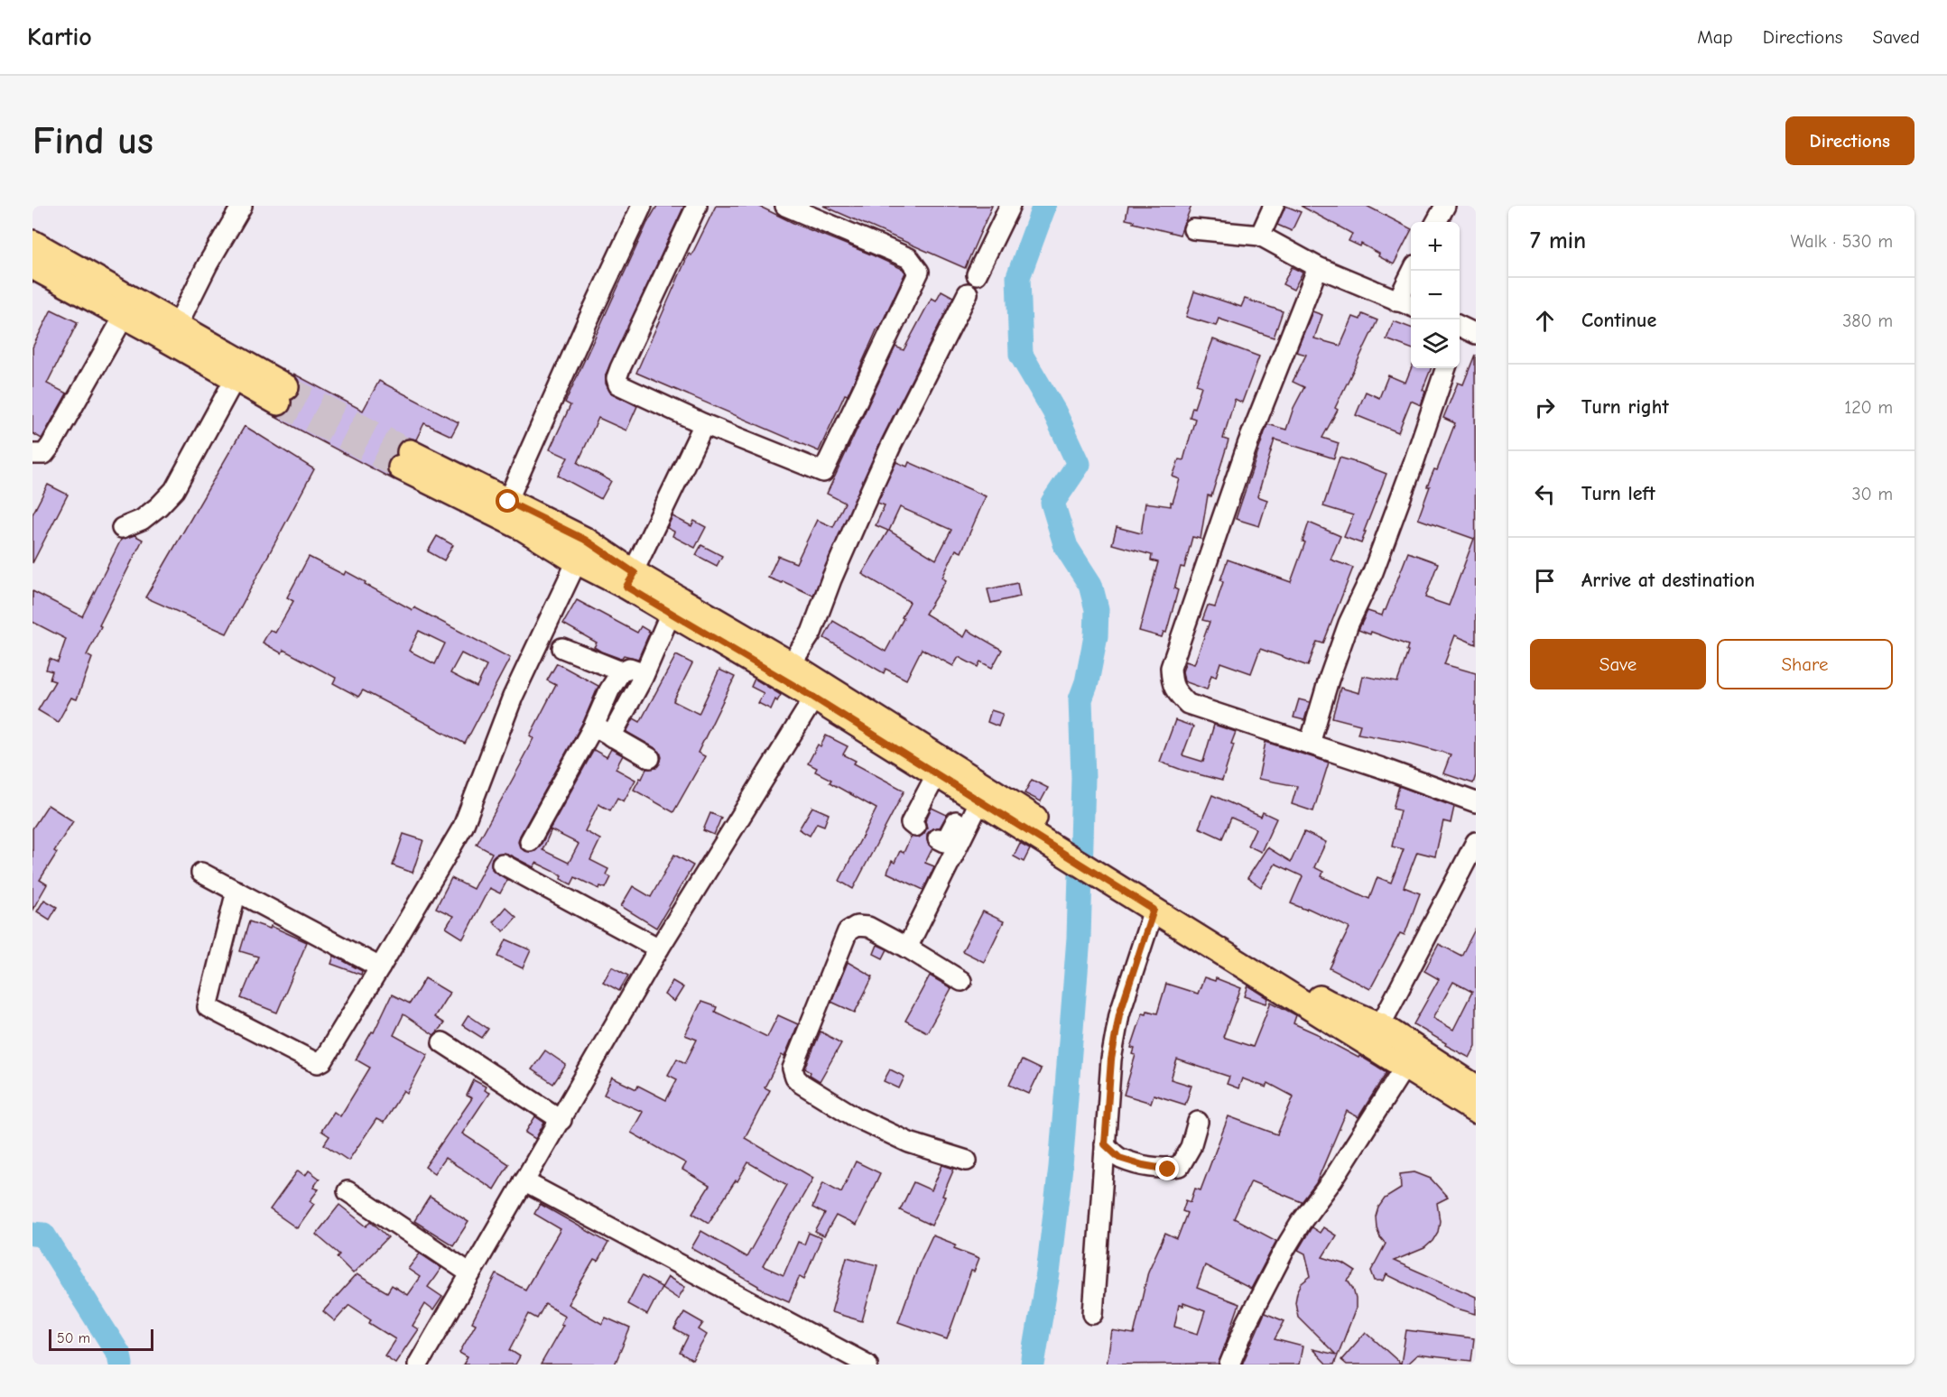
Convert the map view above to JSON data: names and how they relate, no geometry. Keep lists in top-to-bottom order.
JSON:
{
  "scale_bar": "50 m",
  "page": {
    "header": "Kartio",
    "nav": ["Map", "Directions", "Saved"],
    "buttons": [
      "Directions",
      ["Save", "Share"]
    ],
    "title": "Find us",
    "heading": ["7 min", "Walk · 530 m"],
    "map_buttons": ["+", "−"],
    "list": [
      ["Continue", "380 m"],
      ["Turn right", "120 m"],
      ["Turn left", "30 m"],
      "Arrive at destination"
    ],
    "scale": "50 m"
  }
}
